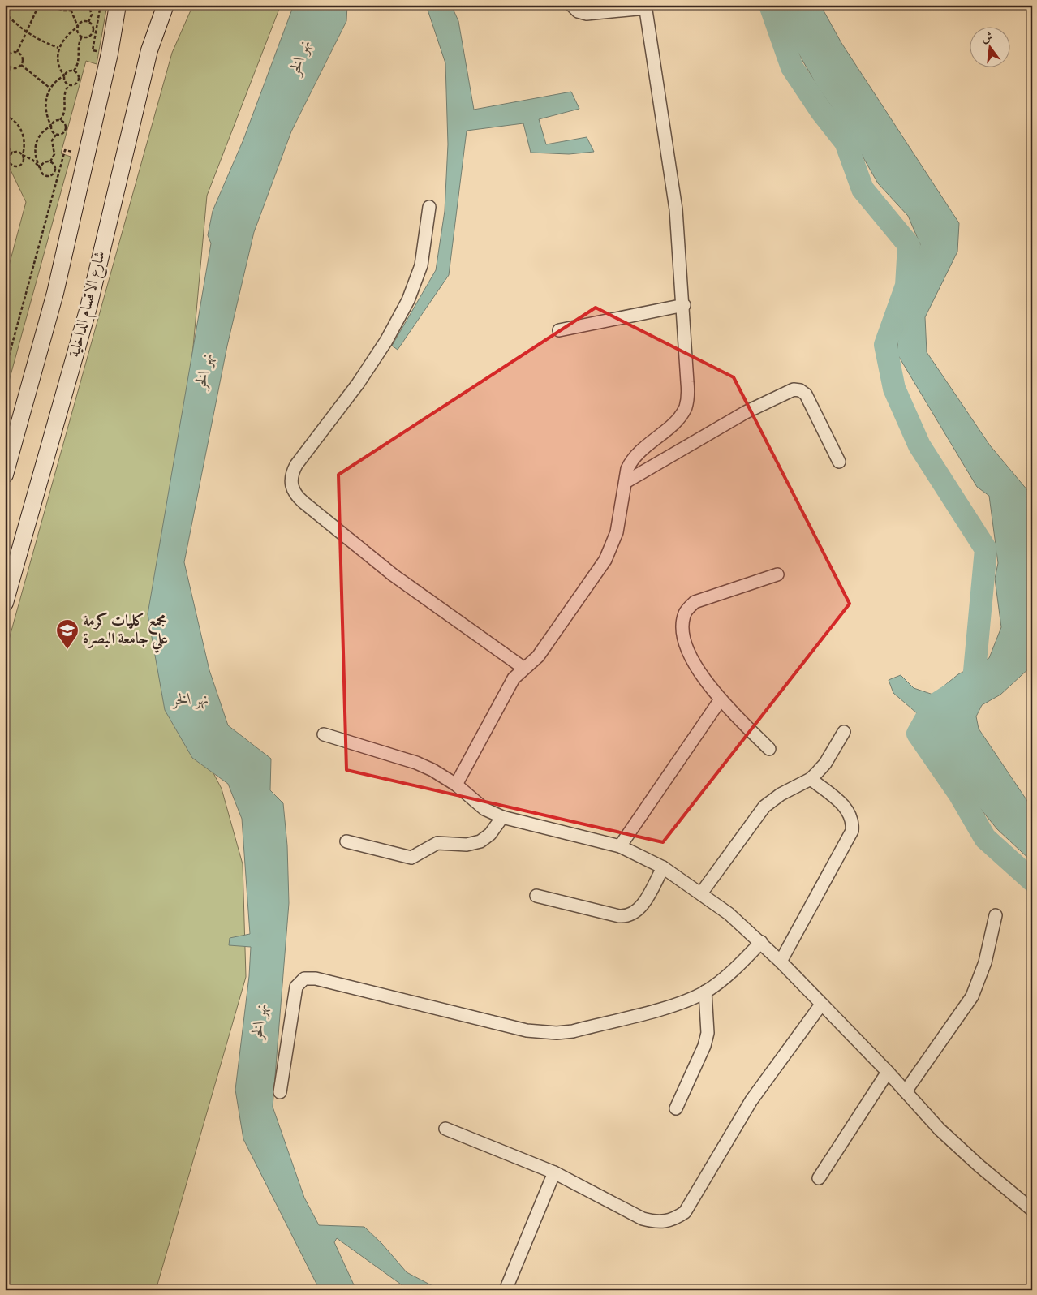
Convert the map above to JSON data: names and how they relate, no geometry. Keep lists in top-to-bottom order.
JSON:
{
  "streets": {
    "street": ["شارع الاقسام الداخلية"]
  },
  "water": ["نهر الخر"],
  "places": {
    "school or university": ["مجمع كليات كرمة علي جامعة البصرة"]
  },
  "north": "top"
}
